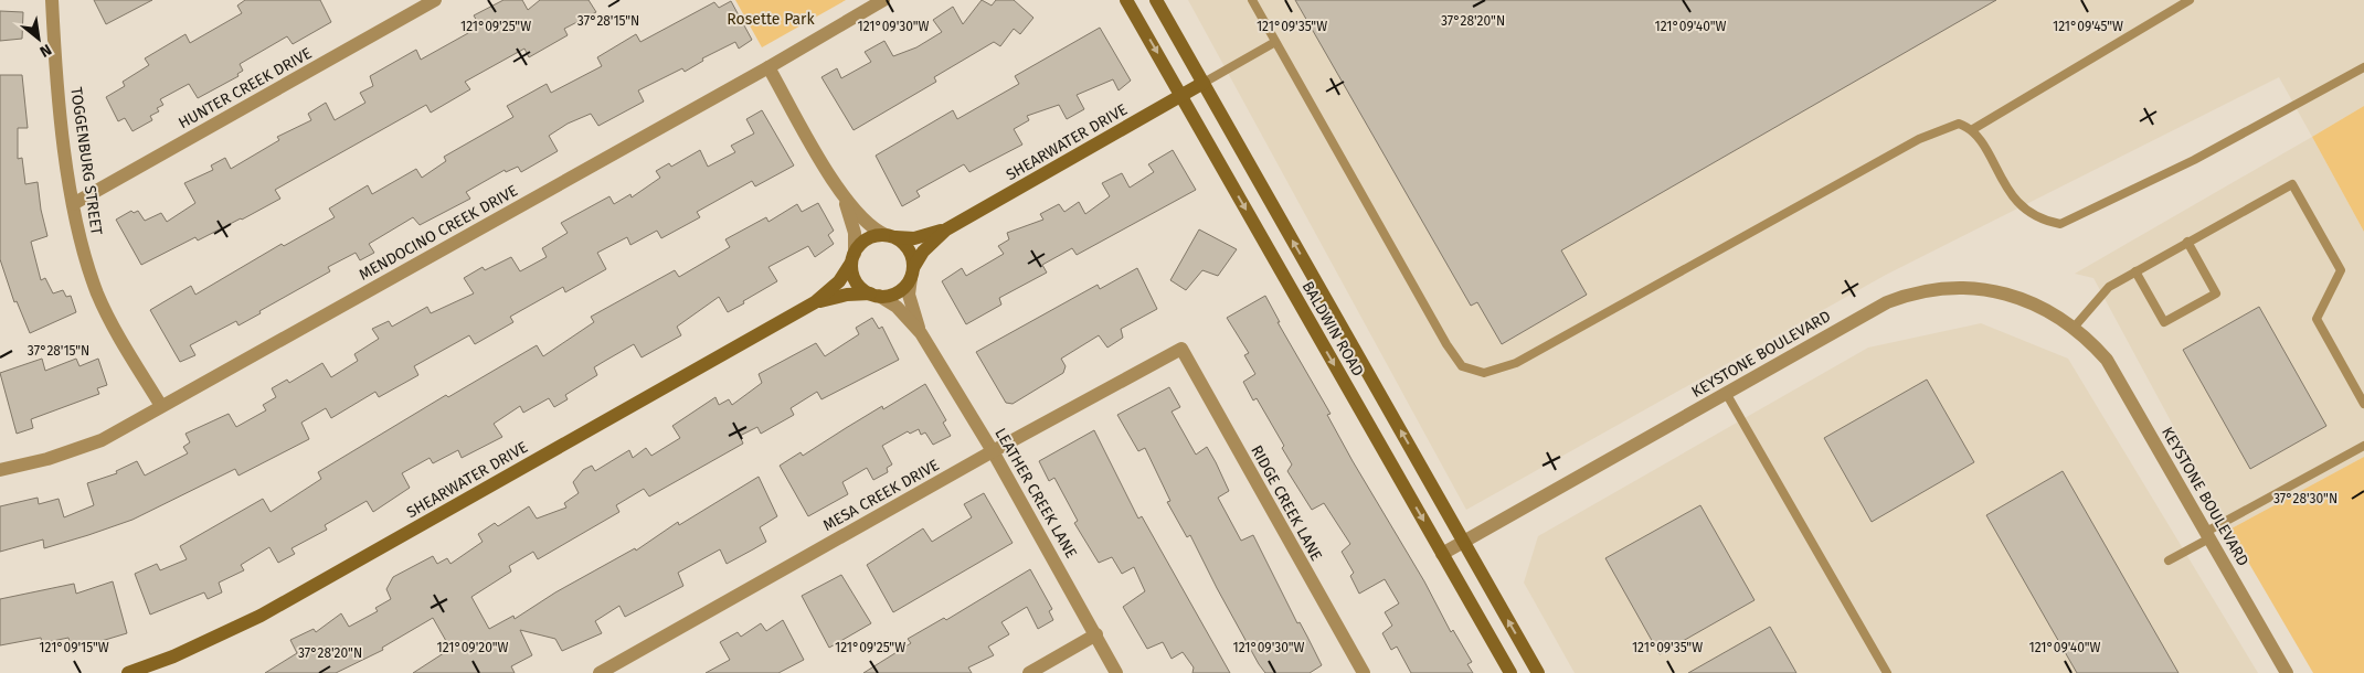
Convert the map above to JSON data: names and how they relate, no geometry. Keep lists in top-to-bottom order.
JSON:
{
  "streets": {
    "main road": ["SHEARWATER DRIVE", "BALDWIN ROAD"],
    "street": [
      "HUNTER CREEK DRIVE",
      "TOGGENBURG STREET",
      "MENDOCINO CREEK DRIVE",
      "KEYSTONE BOULEVARD",
      "LEATHER CREEK LANE",
      "MESA CREEK DRIVE",
      "RIDGE CREEK LANE"
    ]
  },
  "crossings": [
    ["HUNTER CREEK DRIVE", "TOGGENBURG STREET"],
    ["SHEARWATER DRIVE", "BALDWIN ROAD"],
    ["SHEARWATER DRIVE", "LEATHER CREEK LANE"],
    ["TOGGENBURG STREET", "MENDOCINO CREEK DRIVE"],
    ["BALDWIN ROAD", "KEYSTONE BOULEVARD"],
    ["LEATHER CREEK LANE", "MESA CREEK DRIVE"],
    ["MESA CREEK DRIVE", "RIDGE CREEK LANE"]
  ],
  "parks": ["Rosette Park"],
  "north": "bottom right",
  "coordinates": [
    "37°28'20\"N",
    "37°28'15\"N",
    "121°09'25\"W",
    "121°09'30\"W",
    "121°09'35\"W",
    "121°09'40\"W",
    "121°09'45\"W",
    "37°28'30\"N",
    "121°09'15\"W",
    "121°09'20\"W"
  ]
}
